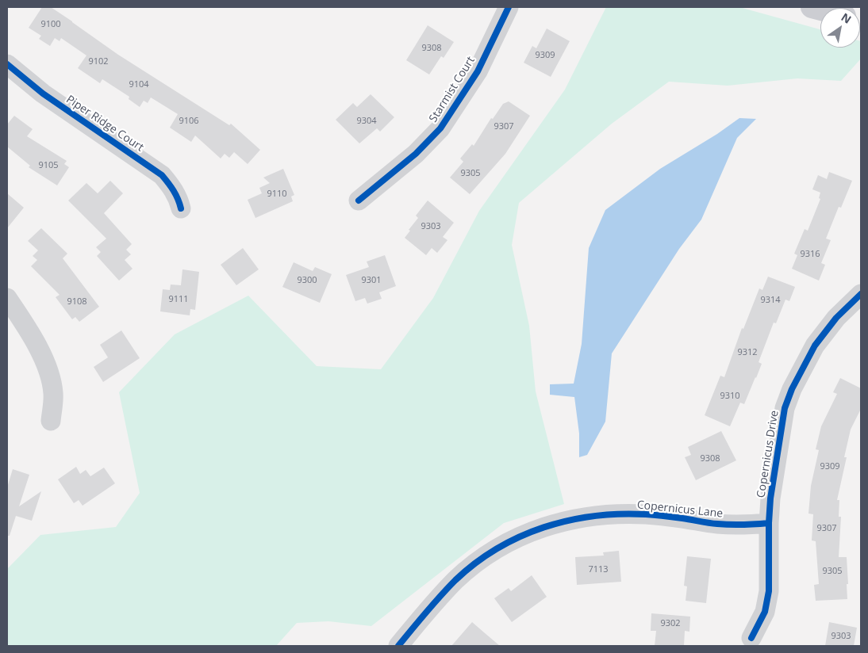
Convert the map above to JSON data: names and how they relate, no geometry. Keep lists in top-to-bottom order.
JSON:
{
  "streets": {
    "street": [
      "Starmist Court",
      "Piper Ridge Court",
      "Copernicus Drive",
      "Copernicus Lane"
    ]
  },
  "crossings": [
    ["Copernicus Drive", "Copernicus Lane"]
  ],
  "house_numbers": [
    "9100",
    "9308",
    "9309",
    "9102",
    "9104",
    "9106",
    "9304",
    "9307",
    "9105",
    "9305",
    "9110",
    "9303",
    "9316",
    "9300",
    "9301",
    "9111",
    "9314",
    "9108",
    "9312",
    "9310",
    "9308",
    "9309",
    "9307",
    "7113",
    "9305",
    "9302",
    "9303"
  ],
  "north": "top right"
}
